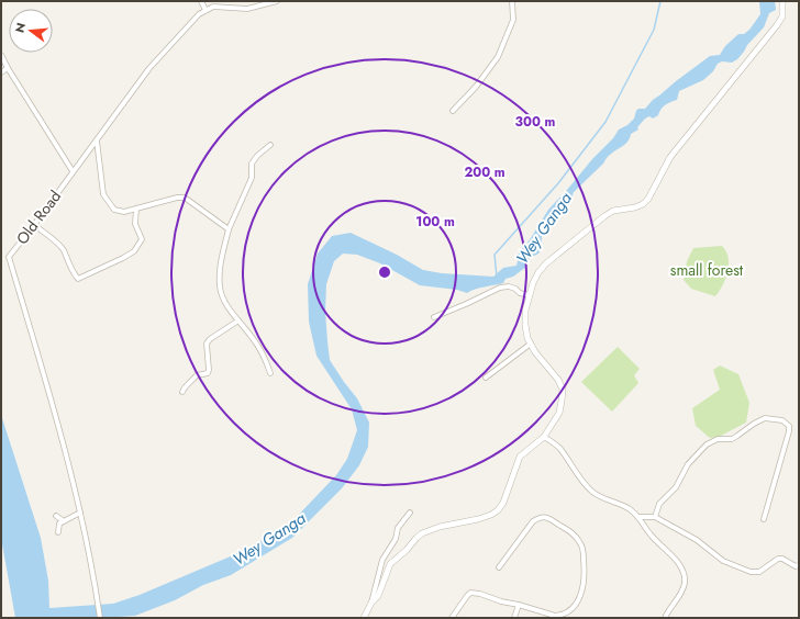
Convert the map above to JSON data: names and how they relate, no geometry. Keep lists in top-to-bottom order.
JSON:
{
  "streets": {
    "street": ["Old Road"]
  },
  "water": ["Wey Ganga"],
  "parks": ["small forest"],
  "north": "left",
  "rings": ["300 m", "200 m", "100 m"]
}
